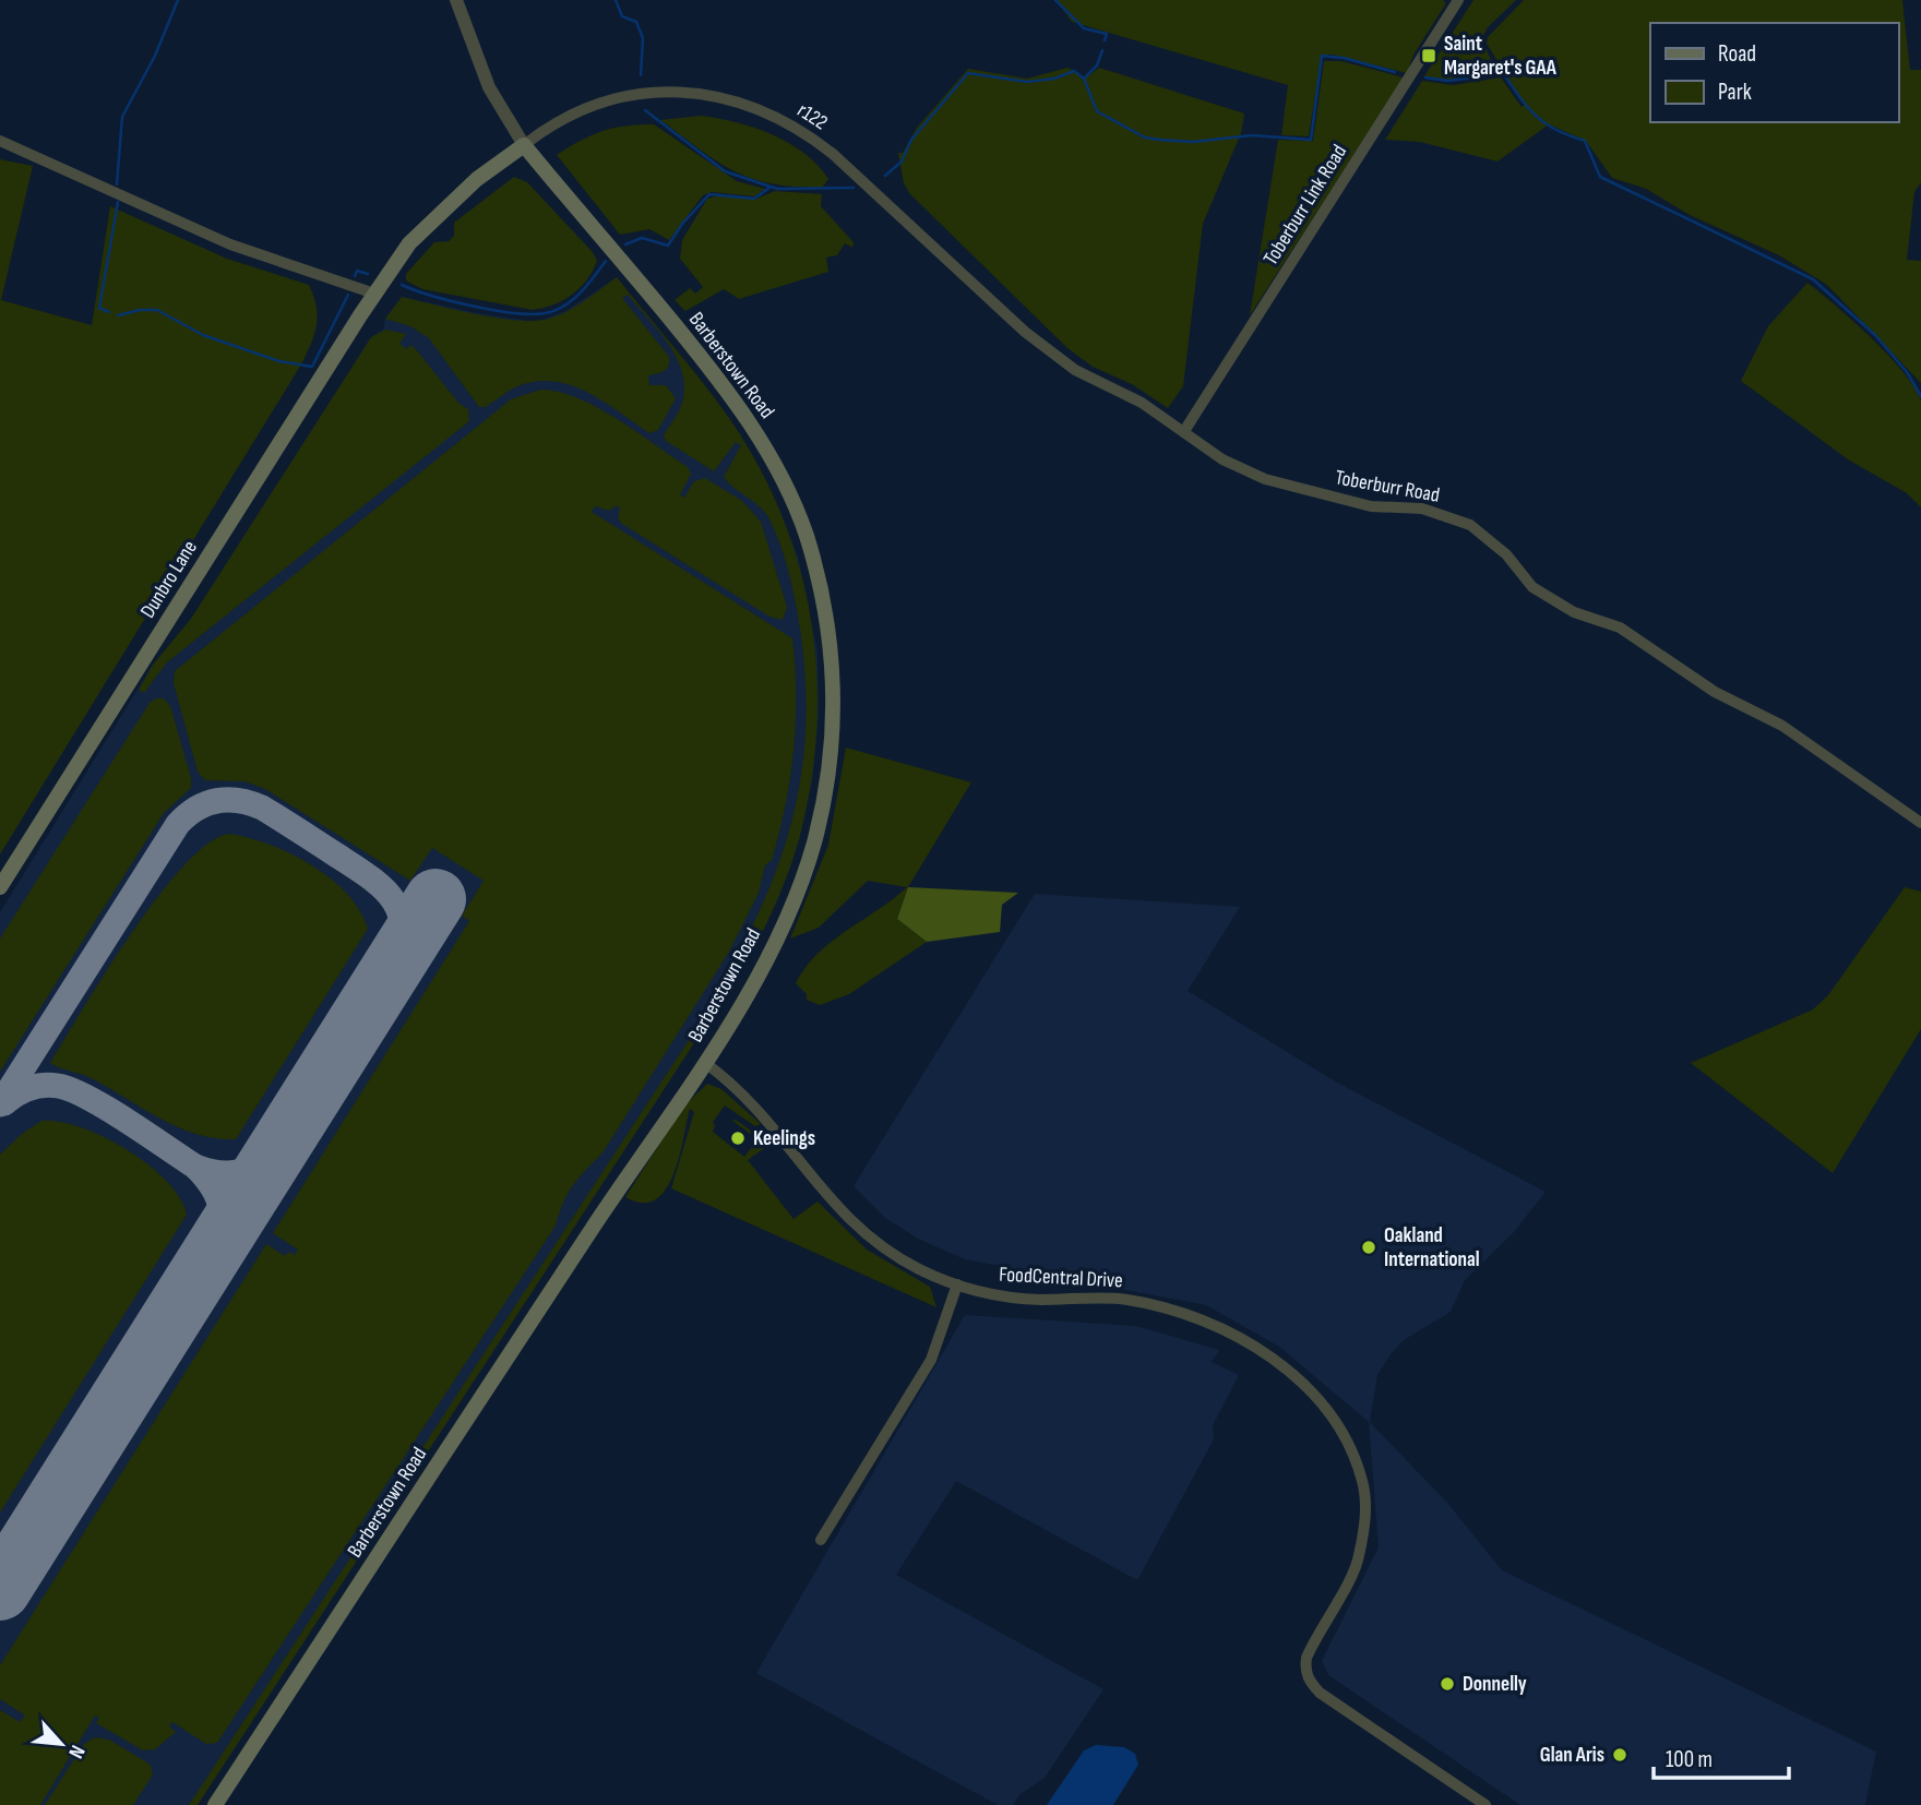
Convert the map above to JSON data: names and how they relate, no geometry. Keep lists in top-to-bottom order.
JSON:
{
  "streets": {
    "main road": ["Barberstown Road", "Dunbro Lane"],
    "street": [
      "r122",
      "Toberburr Link Road",
      "Toberburr Road",
      "FoodCentral Drive"
    ]
  },
  "crossings": [
    ["r122", "Barberstown Road"],
    ["r122", "Toberburr Road"],
    ["r122", "Dunbro Lane"],
    ["Toberburr Link Road", "Toberburr Road"],
    ["Barberstown Road", "Dunbro Lane"],
    ["Barberstown Road", "FoodCentral Drive"]
  ],
  "places": {
    "transit": ["Saint Margaret's GAA"],
    "other": [
      "Keelings",
      "Oakland International",
      "Donnelly",
      "Glan Aris"
    ]
  },
  "legend": ["Road", "Park"],
  "scale_bar": "100 m",
  "north": "bottom right"
}
